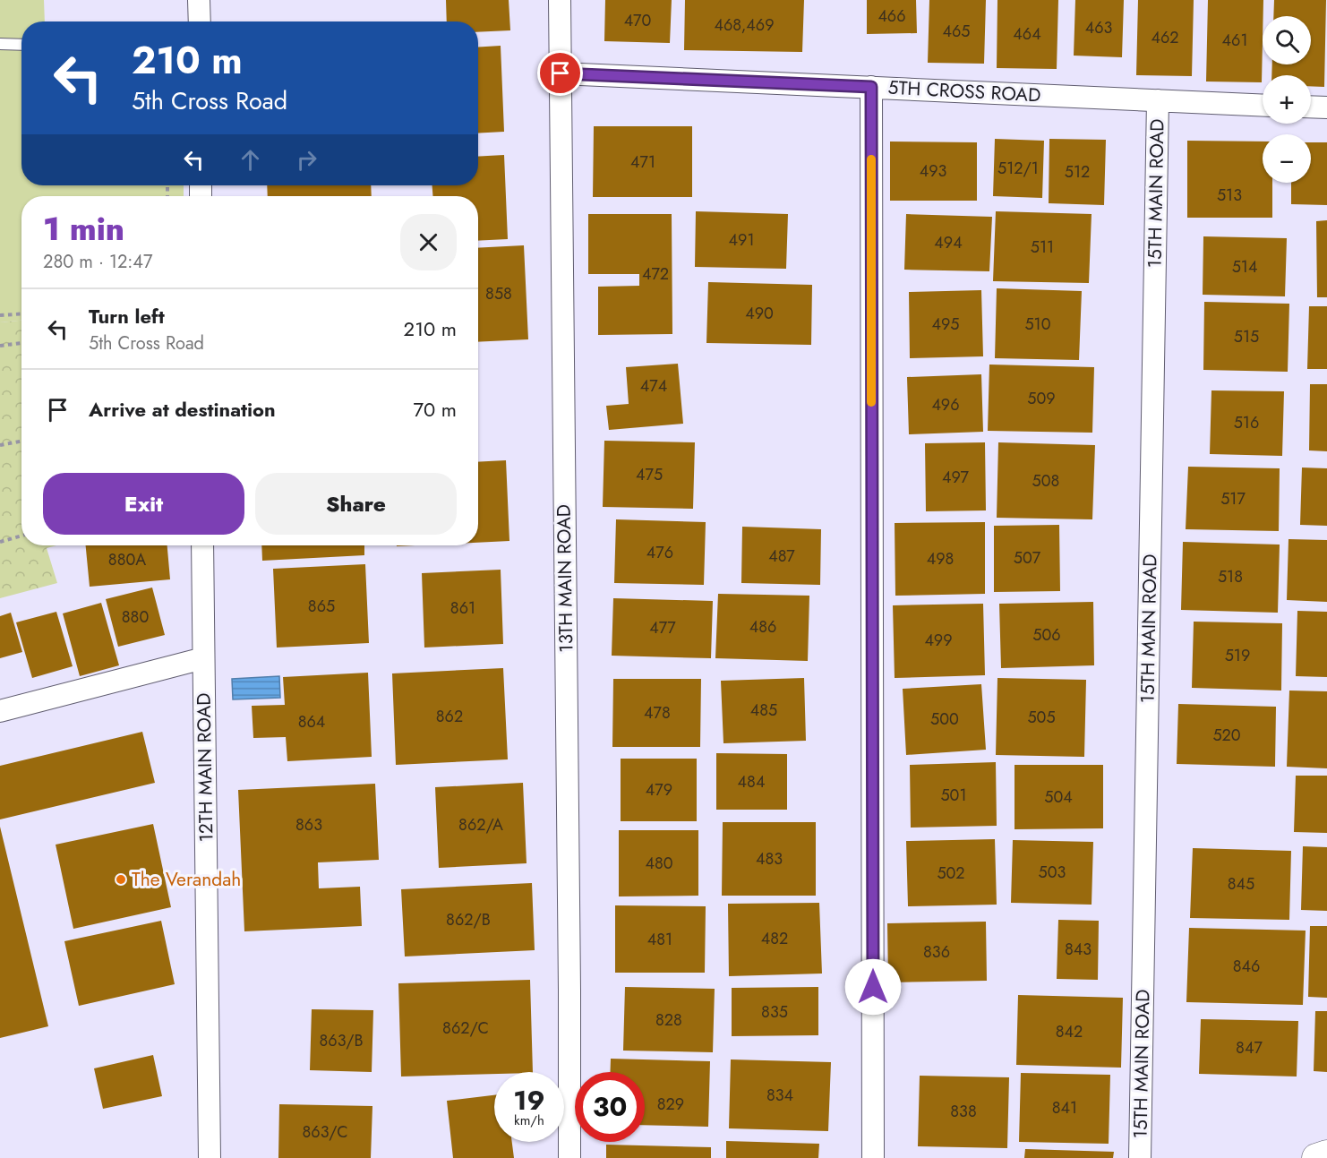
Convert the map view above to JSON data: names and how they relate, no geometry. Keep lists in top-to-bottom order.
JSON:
{
  "streets": {
    "street": [
      "5TH CROSS ROAD",
      "15TH MAIN ROAD",
      "13TH MAIN ROAD",
      "12TH MAIN ROAD"
    ]
  },
  "crossings": [
    ["5TH CROSS ROAD", "15TH MAIN ROAD"],
    ["5TH CROSS ROAD", "13TH MAIN ROAD"]
  ],
  "places": ["The Verandah"],
  "house_numbers": [
    "466",
    "470",
    "468,469",
    "463",
    "465",
    "464",
    "462",
    "461",
    "471",
    "512/1",
    "493",
    "512",
    "513",
    "491",
    "494",
    "511",
    "514",
    "472",
    "858",
    "490",
    "495",
    "510",
    "515",
    "474",
    "509",
    "496",
    "516",
    "475",
    "497",
    "508",
    "517",
    "476",
    "487",
    "507",
    "498",
    "880A",
    "518",
    "865",
    "861",
    "880",
    "486",
    "477",
    "506",
    "499",
    "519",
    "485",
    "478",
    "862",
    "505",
    "500",
    "864",
    "520",
    "484",
    "479",
    "501",
    "504",
    "863",
    "862/A",
    "483",
    "480",
    "503",
    "502",
    "845",
    "862/B",
    "482",
    "481",
    "843",
    "836",
    "846",
    "835",
    "828",
    "862/C",
    "842",
    "863/B",
    "847",
    "834",
    "829",
    "841",
    "838",
    "863/C"
  ],
  "page": {
    "map_buttons": ["+", "−"],
    "turn": ["210 m", "5th Cross Road"],
    "heading": ["1 min", "280 m · 12:47"],
    "list": [
      {
        "name": "Turn left",
        "note": "5th Cross Road",
        "value": "210 m"
      },
      {
        "name": "Arrive at destination",
        "value": "70 m"
      }
    ],
    "buttons": ["Exit", "Share"],
    "speed": "19 km/h",
    "limit": "30"
  }
}
